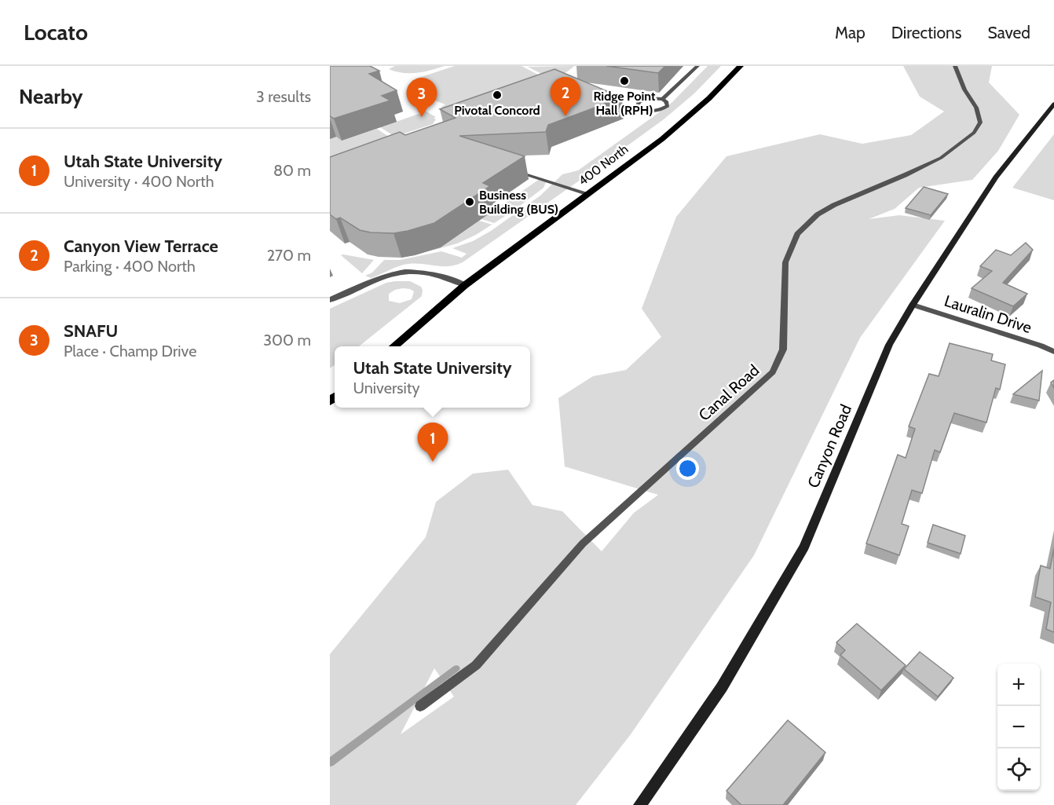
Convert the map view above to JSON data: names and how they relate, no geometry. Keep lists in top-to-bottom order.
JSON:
{
  "streets": {
    "main road": ["400 North"],
    "street": ["Lauralin Drive", "Canyon Road"],
    "lane": ["Canal Road"]
  },
  "crossings": [
    ["Lauralin Drive", "Canyon Road"]
  ],
  "places": ["Ridge Point Hall (RPH)", "Pivotal Concord", "Business Building (BUS)"],
  "page": {
    "header": "Locato",
    "nav": ["Map", "Directions", "Saved"],
    "heading": ["Nearby", "3 results"],
    "pins": ["2", "3", "1"],
    "list": [
      {
        "mark": "1",
        "name": "Utah State University",
        "note": "University · 400 North",
        "value": "80 m"
      },
      {
        "mark": "2",
        "name": "Canyon View Terrace",
        "note": "Parking · 400 North",
        "value": "270 m"
      },
      {
        "mark": "3",
        "name": "SNAFU",
        "note": "Place · Champ Drive",
        "value": "300 m"
      }
    ],
    "popup": ["Utah State University", "University"],
    "map_buttons": ["+", "−"]
  }
}
